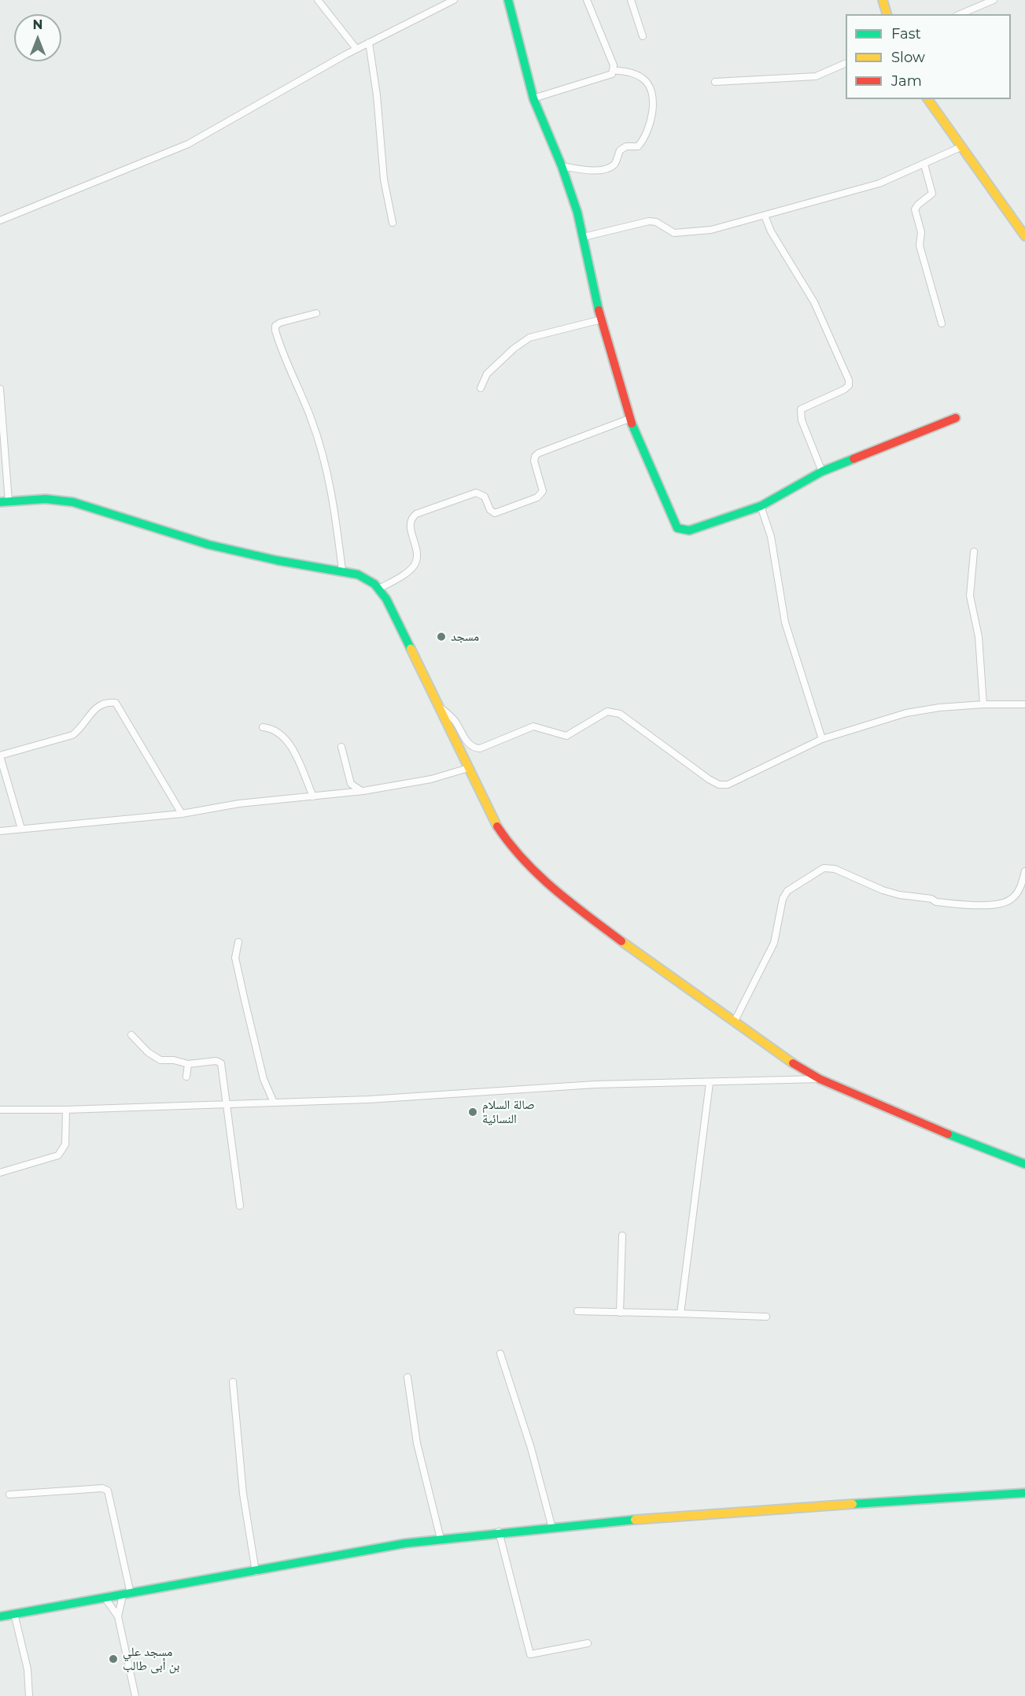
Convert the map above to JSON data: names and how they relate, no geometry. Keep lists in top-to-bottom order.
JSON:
{
  "places": ["مسجد", "صالة السلام النسائية", "مسجد علي بن أبى طالب"],
  "legend": ["Fast", "Slow", "Jam"],
  "north": "top"
}
